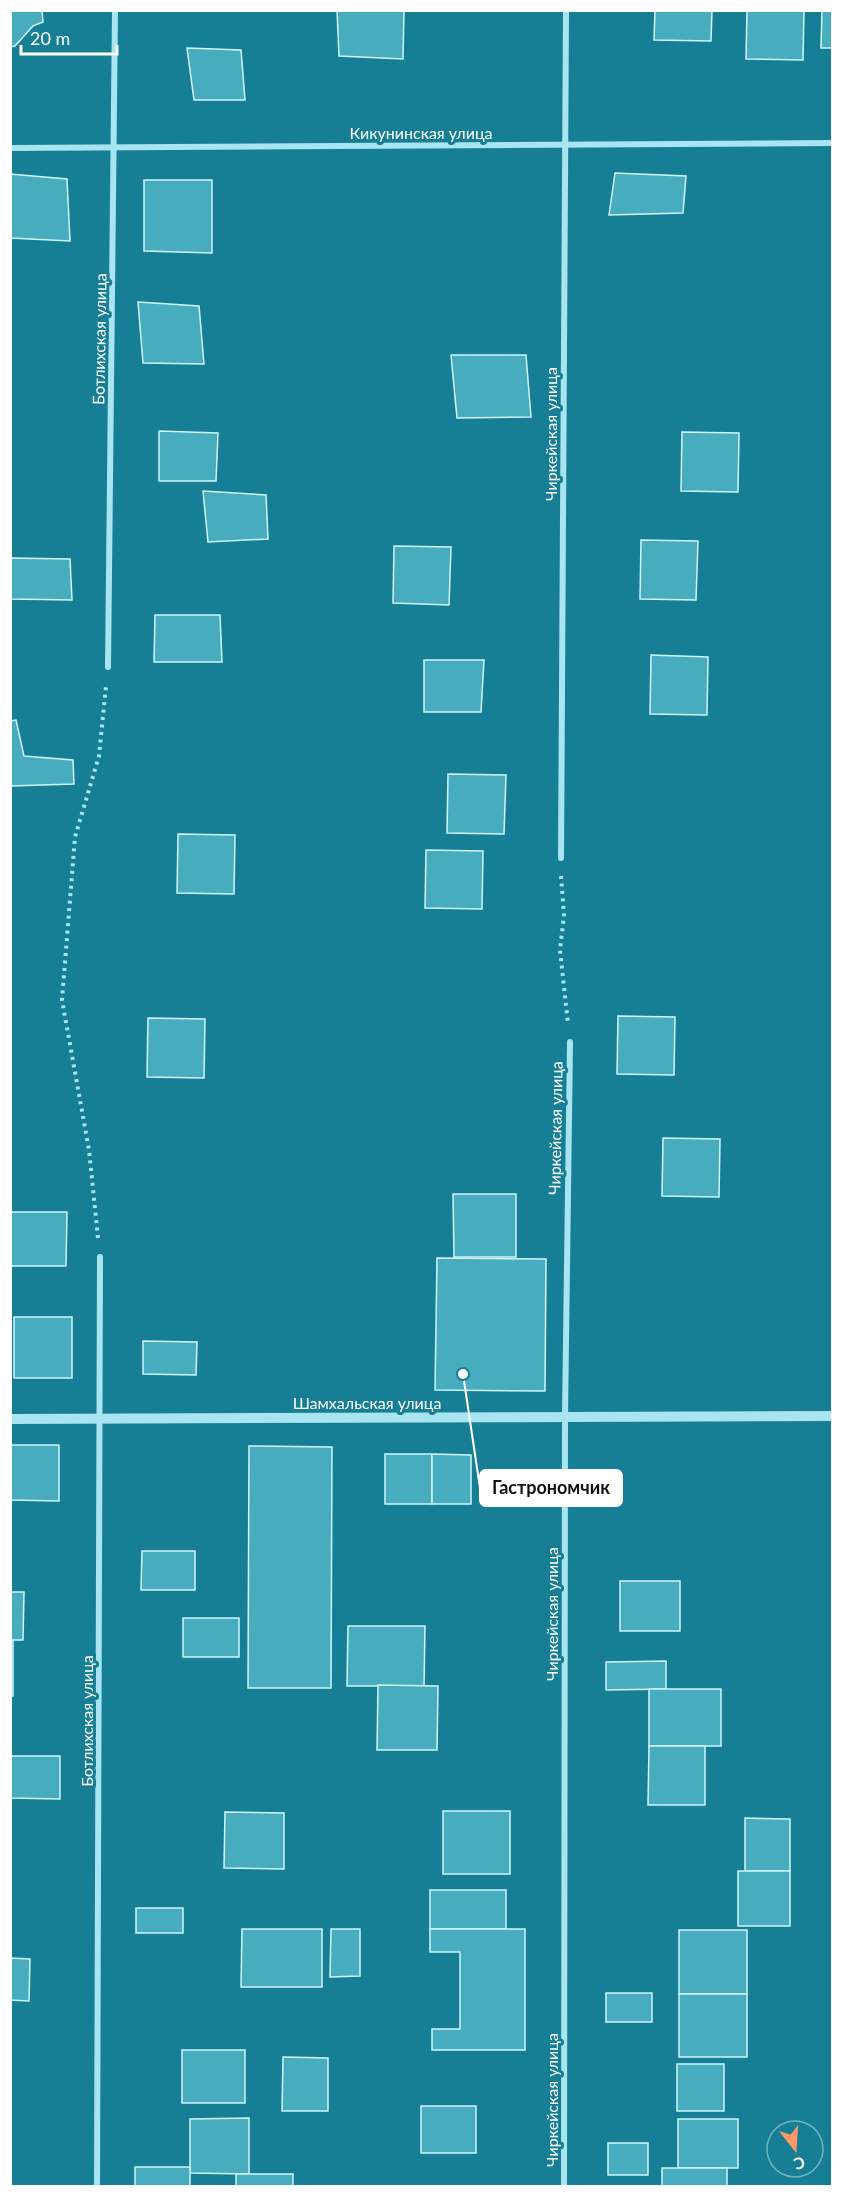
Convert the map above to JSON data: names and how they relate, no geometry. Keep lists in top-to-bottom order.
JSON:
{
  "streets": {
    "street": [
      "Кикунинская улица",
      "Ботлихская улица",
      "Чиркейская улица",
      "Шамхальская улица"
    ]
  },
  "crossings": [
    ["Кикунинская улица", "Ботлихская улица"],
    ["Кикунинская улица", "Чиркейская улица"],
    ["Ботлихская улица", "Шамхальская улица"],
    ["Чиркейская улица", "Шамхальская улица"]
  ],
  "places": ["Гастрономчик"],
  "scale_bar": "20 m",
  "north": "bottom"
}
